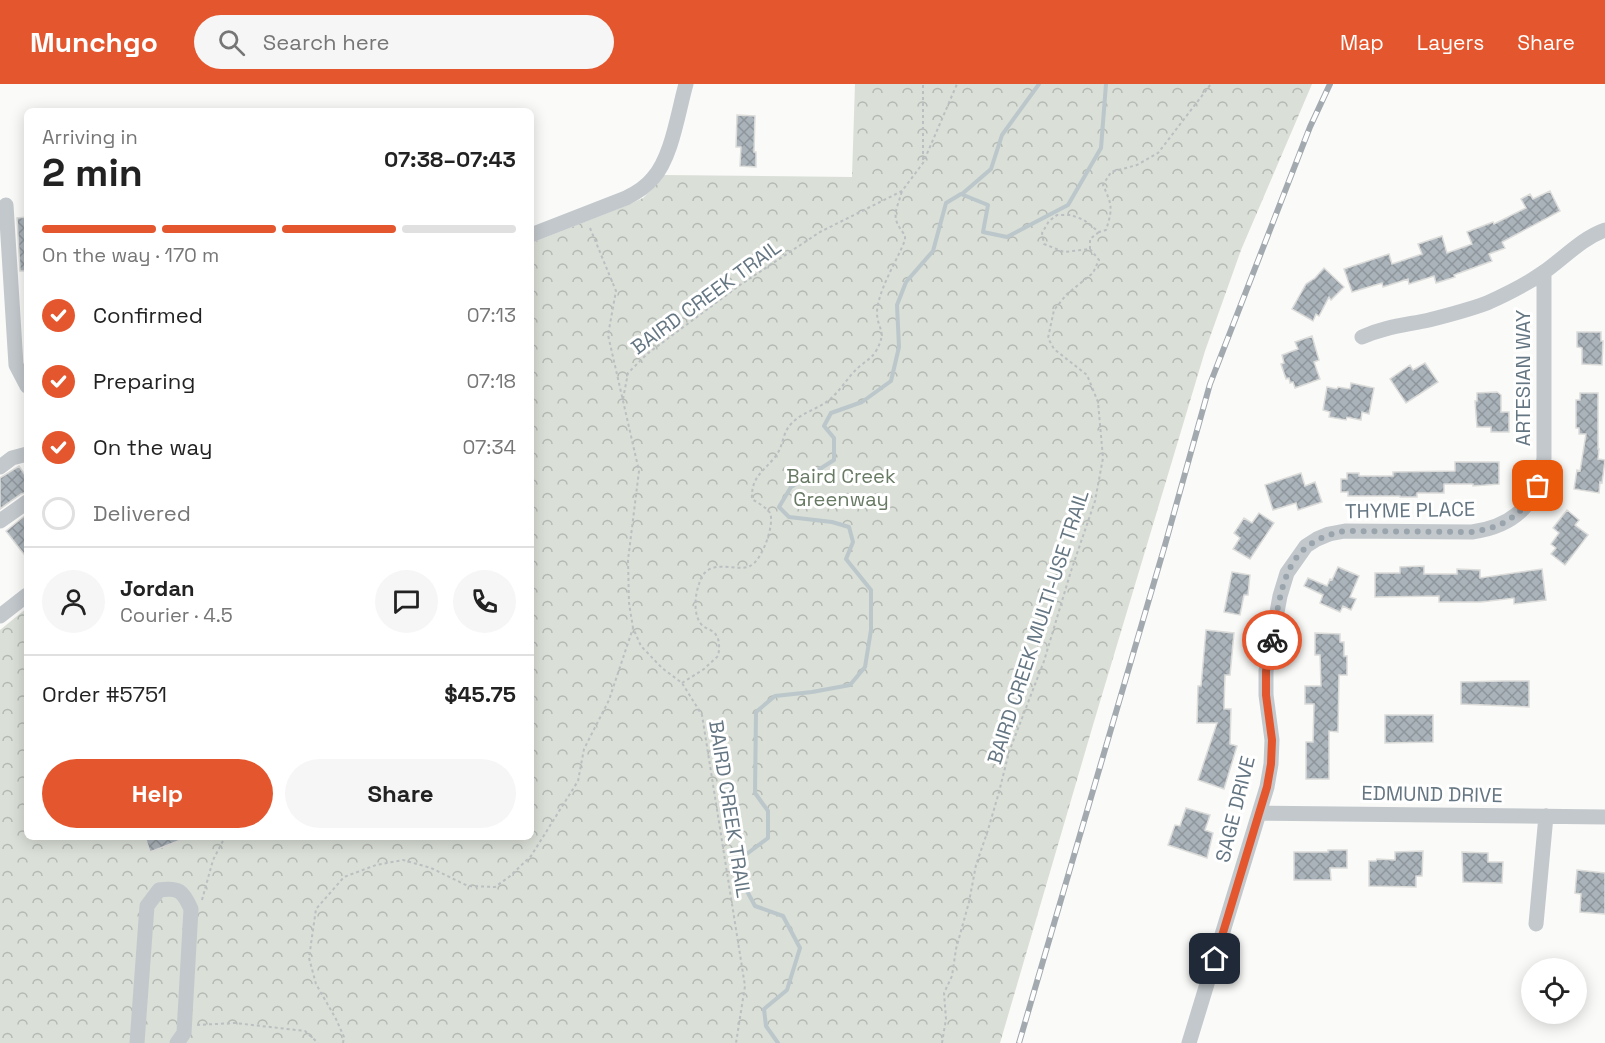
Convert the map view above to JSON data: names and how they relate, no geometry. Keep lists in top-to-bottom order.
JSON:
{
  "streets": {
    "street": [
      "ARTESIAN WAY",
      "THYME PLACE",
      "EDMUND DRIVE",
      "SAGE DRIVE"
    ],
    "path": ["BAIRD CREEK TRAIL", "BAIRD CREEK MULTI-USE TRAIL"]
  },
  "crossings": [
    ["ARTESIAN WAY", "THYME PLACE"],
    ["THYME PLACE", "SAGE DRIVE"],
    ["EDMUND DRIVE", "SAGE DRIVE"]
  ],
  "parks": ["Baird Creek Greenway"],
  "page": {
    "header": "Munchgo",
    "search": "Search here",
    "nav": ["Map", "Layers", "Share"],
    "heading": ["2 min", "Arriving in", "07:38–07:43"],
    "panel": [
      "Jordan",
      "Courier · 4.5",
      "Order #5751",
      "$45.75"
    ],
    "bar": "On the way · 170 m",
    "list": [
      ["Confirmed", "07:13"],
      ["Preparing", "07:18"],
      ["On the way", "07:34"],
      "Delivered"
    ],
    "buttons": ["Help", "Share"]
  }
}
